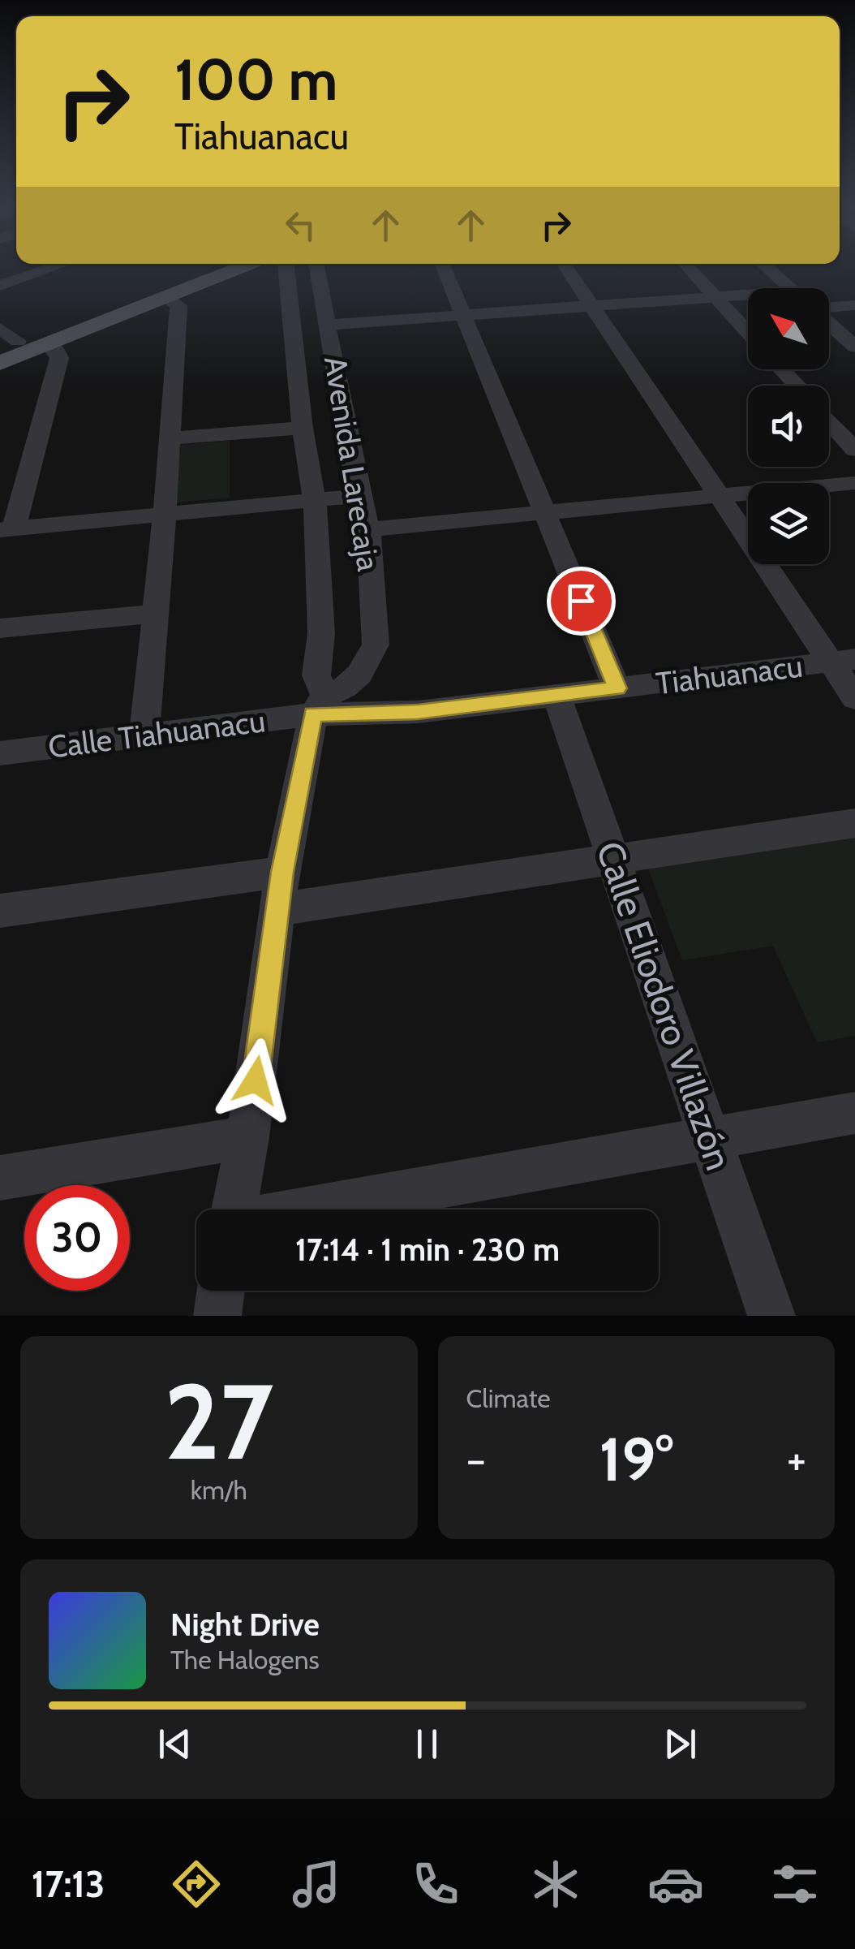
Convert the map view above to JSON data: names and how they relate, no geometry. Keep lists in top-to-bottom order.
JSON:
{
  "streets": {
    "street": [
      "Avenida Larecaja",
      "Tiahuanacu",
      "Calle Tiahuanacu",
      "Calle Eliodoro Villazón"
    ]
  },
  "crossings": [
    ["Avenida Larecaja", "Tiahuanacu"],
    ["Avenida Larecaja", "Calle Tiahuanacu"],
    ["Tiahuanacu", "Calle Tiahuanacu"],
    ["Tiahuanacu", "Calle Eliodoro Villazón"]
  ],
  "north": "top left",
  "page": {
    "turn": ["100 m", "Tiahuanacu"],
    "limit": "30",
    "trip": "17:14 · 1 min · 230 m",
    "tile": [
      ["27", "km/h"],
      "Climate"
    ],
    "heat": ["−", "19°", "+"],
    "song": ["Night Drive", "The Halogens"],
    "tabs": "17:13"
  }
}
